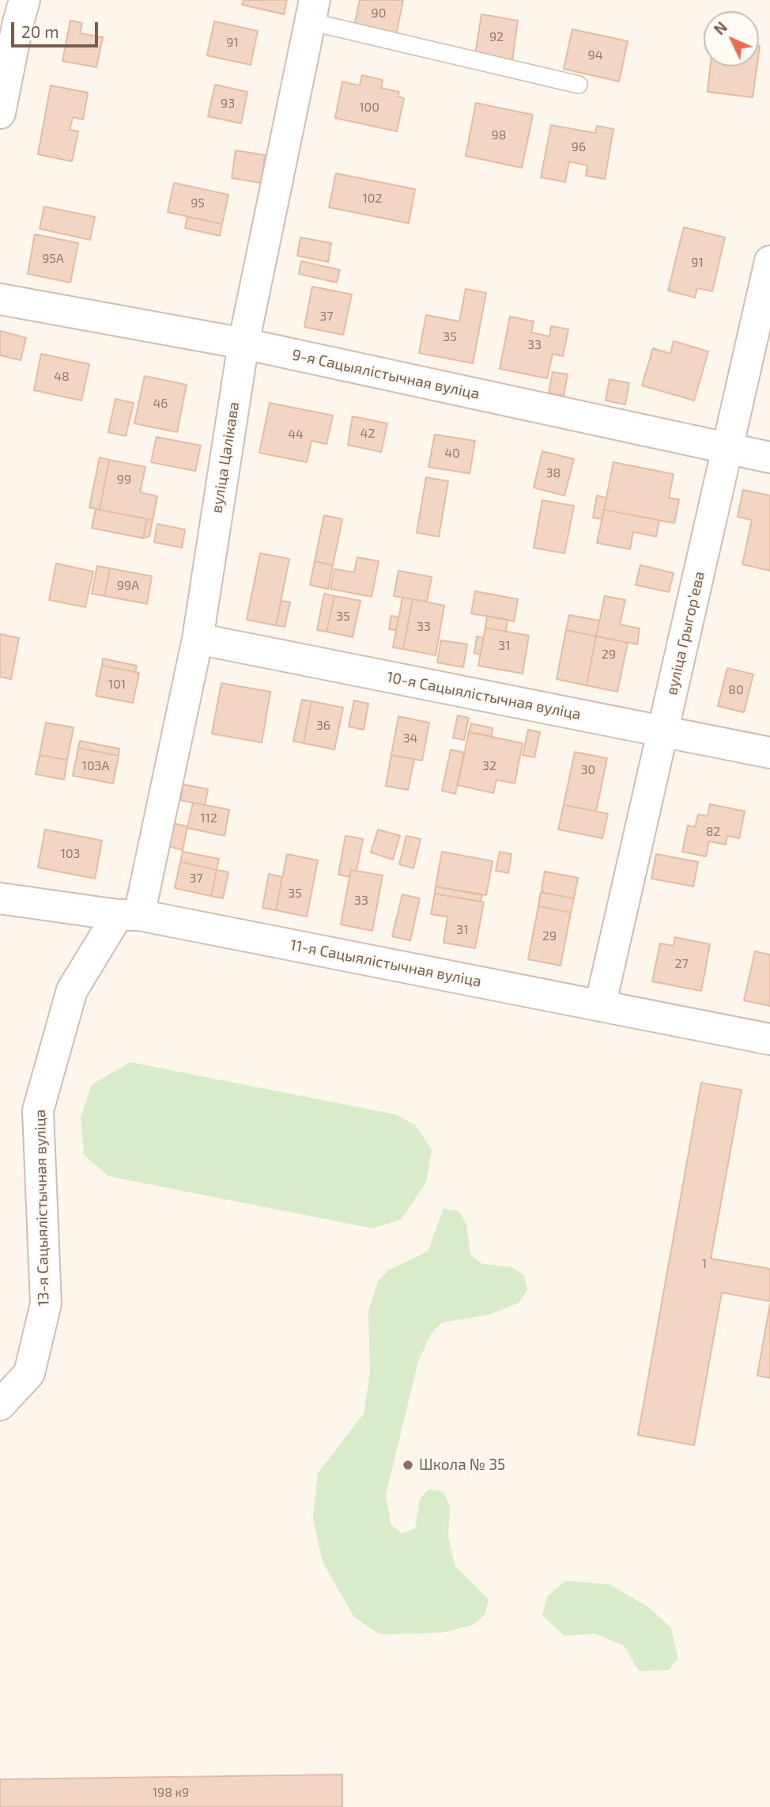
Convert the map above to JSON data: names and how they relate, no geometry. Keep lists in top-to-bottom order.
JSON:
{
  "streets": {
    "street": [
      "9-я Сацыялістычная вуліца",
      "вуліца Цалікава",
      "вуліца Грыгорʼева",
      "10-я Сацыялістычная вуліца",
      "11-я Сацыялістычная вуліца",
      "13-я Сацыялістычная вуліца"
    ]
  },
  "crossings": [
    ["9-я Сацыялістычная вуліца", "вуліца Цалікава"],
    ["9-я Сацыялістычная вуліца", "вуліца Грыгорʼева"],
    ["вуліца Цалікава", "10-я Сацыялістычная вуліца"],
    ["вуліца Цалікава", "11-я Сацыялістычная вуліца"],
    ["вуліца Цалікава", "13-я Сацыялістычная вуліца"],
    ["вуліца Грыгорʼева", "10-я Сацыялістычная вуліца"],
    ["вуліца Грыгорʼева", "11-я Сацыялістычная вуліца"],
    ["11-я Сацыялістычная вуліца", "13-я Сацыялістычная вуліца"]
  ],
  "places": ["Школа № 35"],
  "house_numbers": [
    "90",
    "92",
    "91",
    "94",
    "93",
    "100",
    "98",
    "96",
    "102",
    "95",
    "95А",
    "91",
    "37",
    "35",
    "33",
    "48",
    "46",
    "42",
    "44",
    "40",
    "38",
    "99",
    "99А",
    "35",
    "33",
    "31",
    "29",
    "101",
    "80",
    "36",
    "34",
    "103А",
    "32",
    "30",
    "112",
    "82",
    "103",
    "37",
    "35",
    "33",
    "31",
    "29",
    "27",
    "1",
    "198 к9"
  ],
  "scale_bar": "20 m",
  "north": "top left"
}
